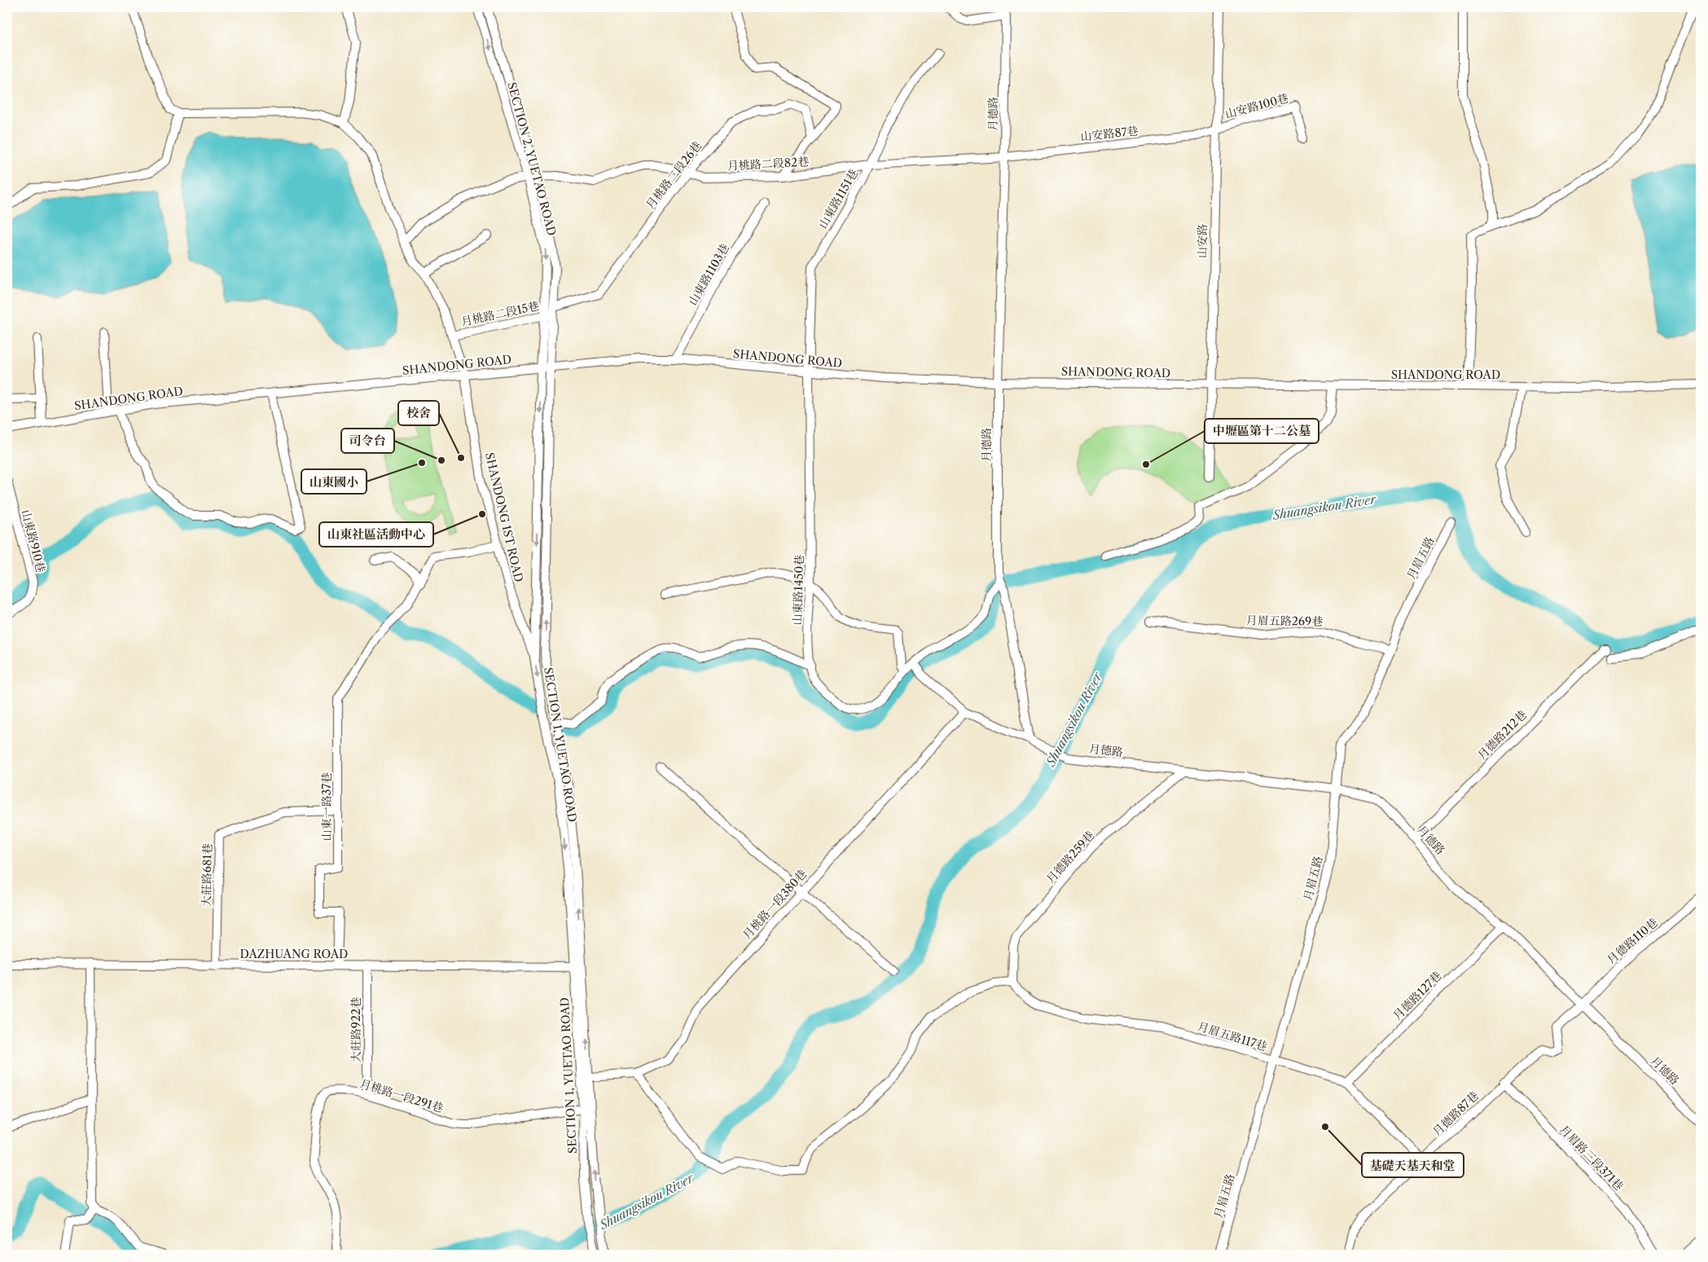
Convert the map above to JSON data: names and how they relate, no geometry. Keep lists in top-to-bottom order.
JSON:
{
  "streets": {
    "street": [
      "山安路100巷",
      "月德路",
      "山安路87巷",
      "SECTION 2, YUETAO ROAD",
      "月桃路二段82巷",
      "月桃路二段26巷",
      "山東路1151巷",
      "山安路",
      "山東路1103巷",
      "月桃路二段15巷",
      "SHANDONG ROAD",
      "SHANDONG 1ST ROAD",
      "山東路910巷",
      "月眉五路",
      "山東路1450巷",
      "月眉五路269巷",
      "月德路212巷",
      "SECTION 1, YUETAO ROAD",
      "山東一路37巷",
      "月德路259巷",
      "大莊路681巷",
      "月桃路一段380巷",
      "月德路110巷",
      "DAZHUANG ROAD",
      "月德路127巷",
      "大莊路922巷",
      "月眉五路117巷",
      "月桃路一段291巷",
      "月德路87巷",
      "月眉路三段371巷"
    ]
  },
  "crossings": [
    ["山安路100巷", "山安路87巷"],
    ["山安路100巷", "山安路"],
    ["月德路", "山安路87巷"],
    ["月德路", "月桃路二段82巷"],
    ["月德路", "SHANDONG ROAD"],
    ["月德路", "月眉五路"],
    ["月德路", "山東路1450巷"],
    ["月德路", "月德路212巷"],
    ["月德路", "月德路259巷"],
    ["月德路", "月德路110巷"],
    ["月德路", "月德路127巷"],
    ["月德路", "月德路87巷"],
    ["山安路87巷", "月桃路二段82巷"],
    ["山安路87巷", "山安路"],
    ["SECTION 2, YUETAO ROAD", "月桃路二段82巷"],
    ["SECTION 2, YUETAO ROAD", "月桃路二段26巷"],
    ["SECTION 2, YUETAO ROAD", "月桃路二段15巷"],
    ["SECTION 2, YUETAO ROAD", "SHANDONG ROAD"],
    ["SECTION 2, YUETAO ROAD", "SECTION 1, YUETAO ROAD"],
    ["月桃路二段82巷", "月桃路二段26巷"],
    ["月桃路二段82巷", "山東路1151巷"],
    ["月桃路二段82巷", "SHANDONG 1ST ROAD"],
    ["月桃路二段26巷", "月桃路二段15巷"],
    ["山東路1151巷", "SHANDONG ROAD"],
    ["山東路1151巷", "山東路1450巷"],
    ["山安路", "SHANDONG ROAD"],
    ["山東路1103巷", "SHANDONG ROAD"],
    ["月桃路二段15巷", "SHANDONG 1ST ROAD"],
    ["SHANDONG ROAD", "SHANDONG 1ST ROAD"],
    ["SHANDONG ROAD", "山東路1450巷"],
    ["SHANDONG ROAD", "SECTION 1, YUETAO ROAD"],
    ["SHANDONG 1ST ROAD", "SECTION 1, YUETAO ROAD"],
    ["月眉五路", "月眉五路269巷"],
    ["月眉五路", "月眉五路117巷"],
    ["SECTION 1, YUETAO ROAD", "月桃路一段380巷"],
    ["SECTION 1, YUETAO ROAD", "DAZHUANG ROAD"],
    ["SECTION 1, YUETAO ROAD", "月桃路一段291巷"],
    ["山東一路37巷", "大莊路681巷"],
    ["山東一路37巷", "DAZHUANG ROAD"],
    ["月德路259巷", "月眉五路117巷"],
    ["大莊路681巷", "DAZHUANG ROAD"],
    ["月德路110巷", "月德路87巷"],
    ["DAZHUANG ROAD", "大莊路922巷"],
    ["月德路127巷", "月眉五路117巷"],
    ["大莊路922巷", "月桃路一段291巷"],
    ["月眉五路117巷", "月德路87巷"],
    ["月德路87巷", "月眉路三段371巷"]
  ],
  "water": ["Shuangsikou River"],
  "places": [
    "校舍",
    "司令台",
    "山東國小",
    "中壢區第十二公墓",
    "山東社區活動中心",
    "基礎天基天和堂"
  ]
}
